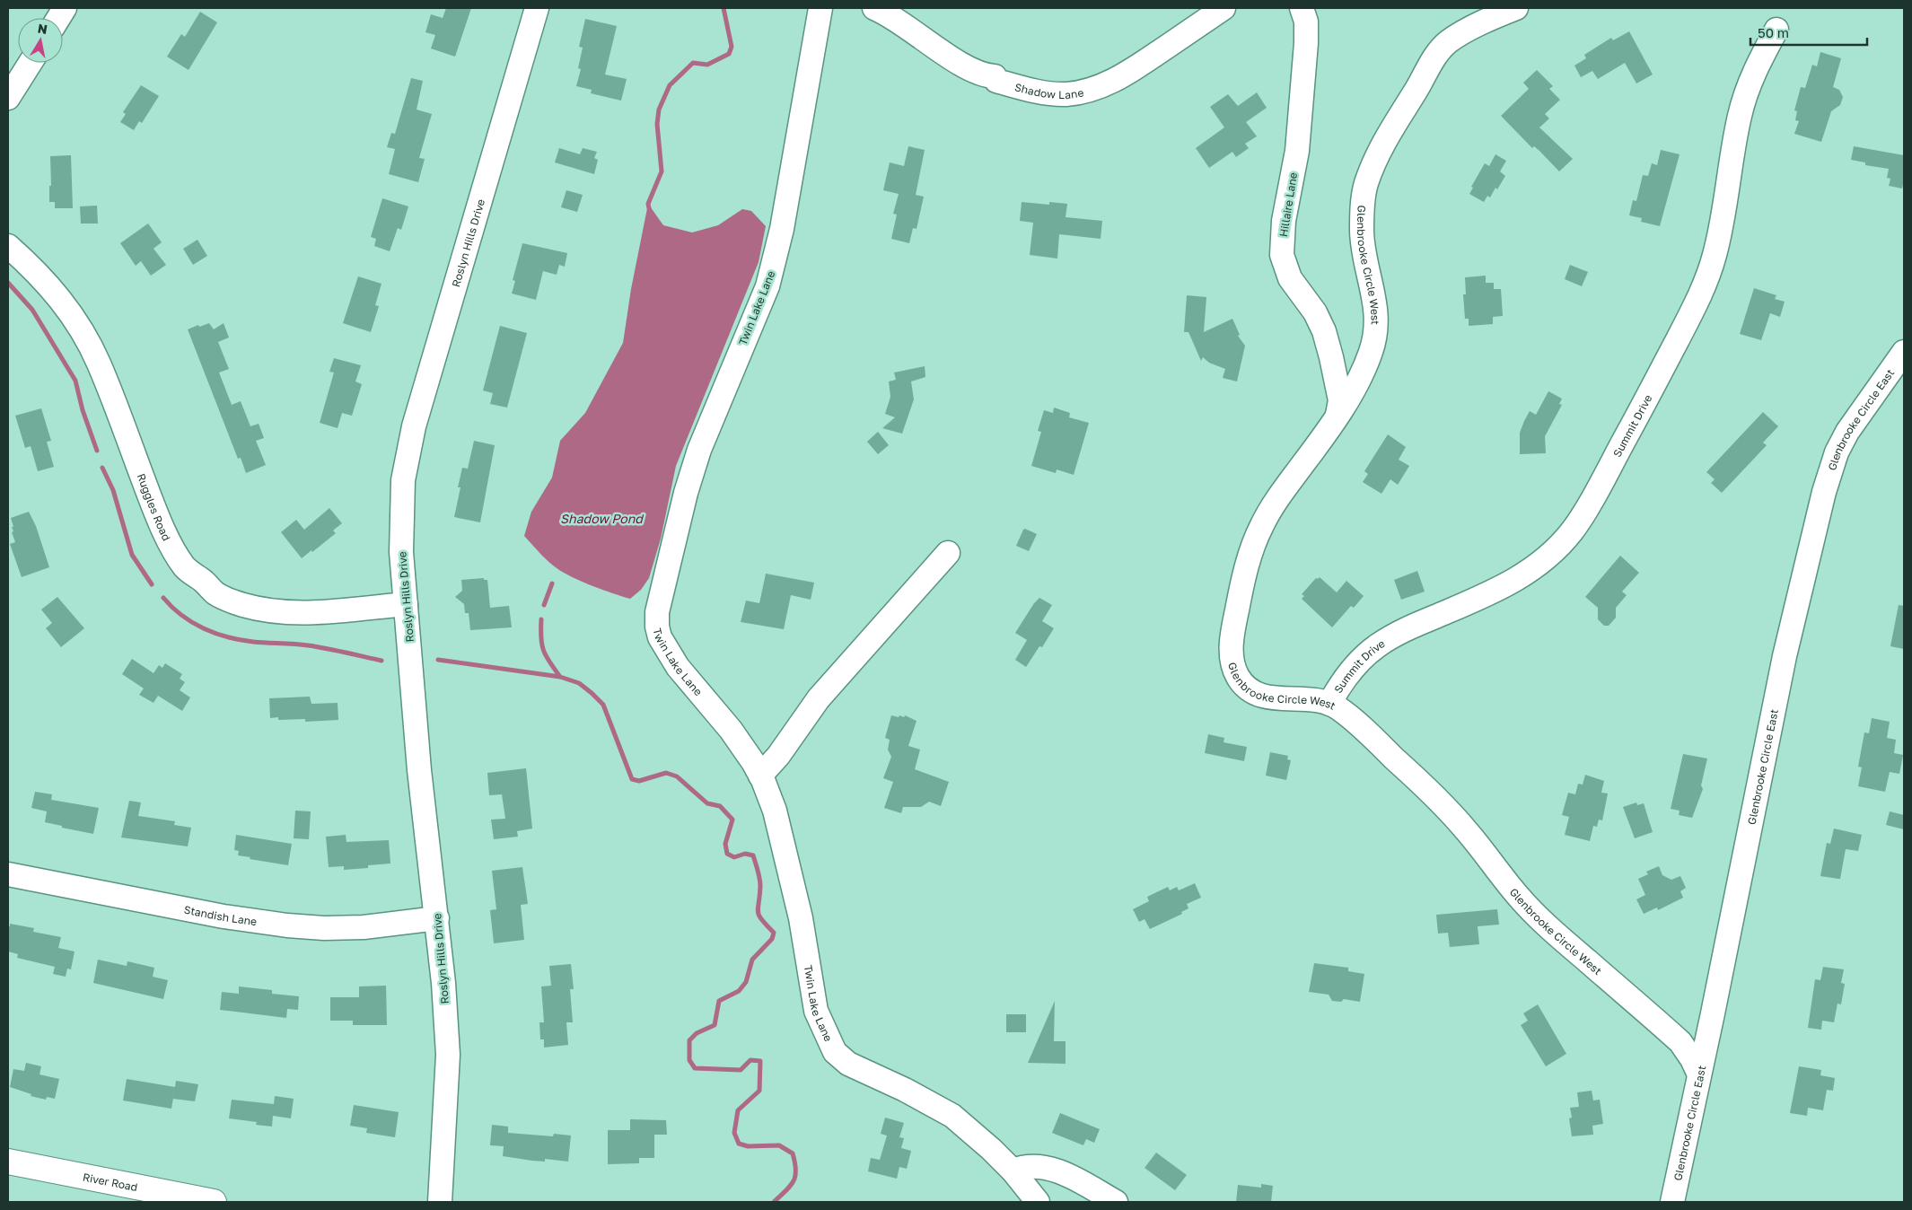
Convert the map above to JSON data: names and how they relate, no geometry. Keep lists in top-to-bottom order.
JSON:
{
  "streets": {
    "main road": ["River Road"],
    "street": [
      "Shadow Lane",
      "Hillaire Lane",
      "Roslyn Hills Drive",
      "Glenbrooke Circle West",
      "Twin Lake Lane",
      "Glenbrooke Circle East",
      "Summit Drive",
      "Ruggles Road",
      "Standish Lane"
    ]
  },
  "crossings": [
    ["Hillaire Lane", "Glenbrooke Circle West"],
    ["Roslyn Hills Drive", "Ruggles Road"],
    ["Roslyn Hills Drive", "Standish Lane"],
    ["Glenbrooke Circle West", "Glenbrooke Circle East"],
    ["Glenbrooke Circle West", "Summit Drive"]
  ],
  "water": ["Shadow Pond"],
  "scale_bar": "50 m",
  "north": "top"
}
